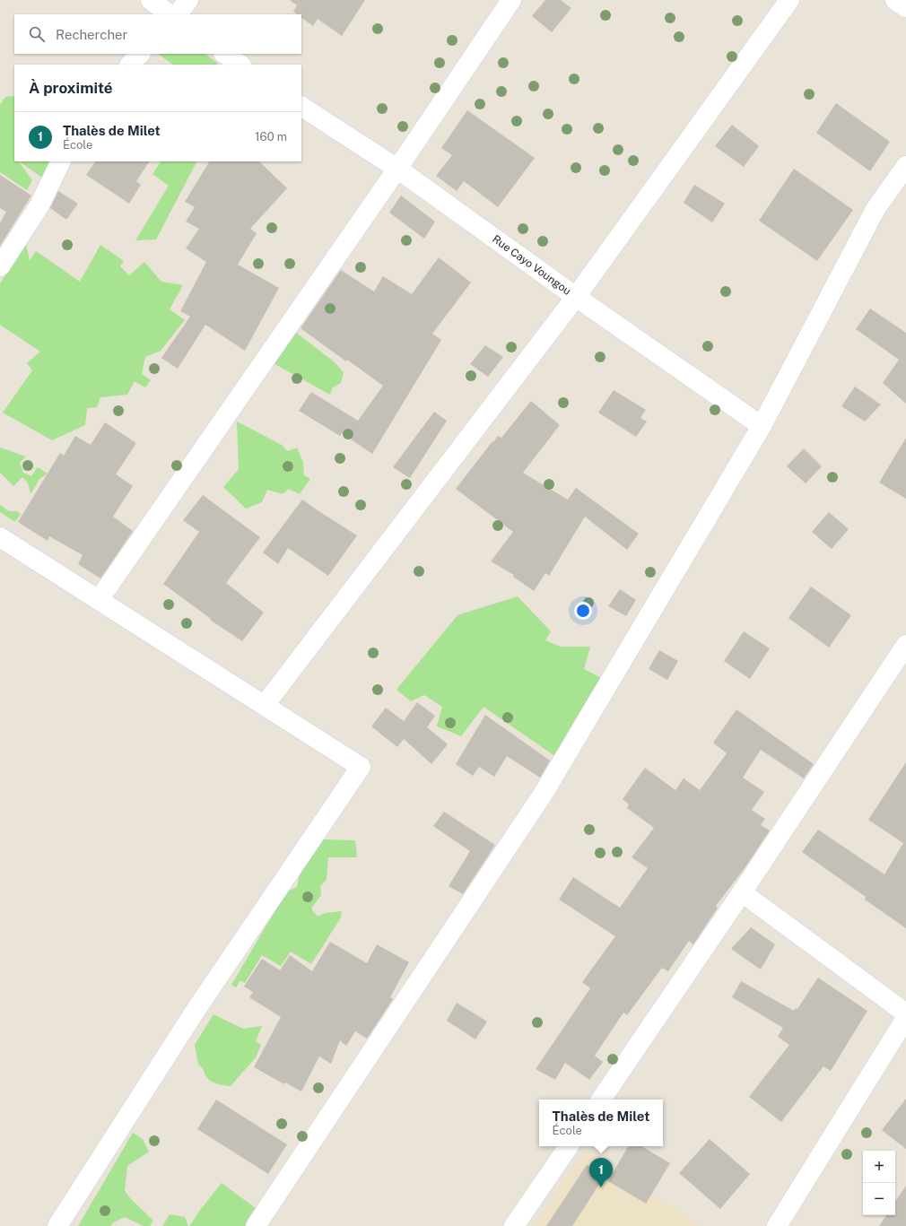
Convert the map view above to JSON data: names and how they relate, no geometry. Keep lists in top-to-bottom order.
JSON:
{
  "streets": {
    "street": ["Rue Cayo Voungou"]
  },
  "page": {
    "search": "Rechercher",
    "heading": "À proximité",
    "list": [
      {
        "mark": "1",
        "name": "Thalès de Milet",
        "note": "École",
        "value": "160 m"
      }
    ],
    "popup": ["Thalès de Milet", "École"],
    "map_buttons": ["+", "−"],
    "pins": "1"
  }
}
